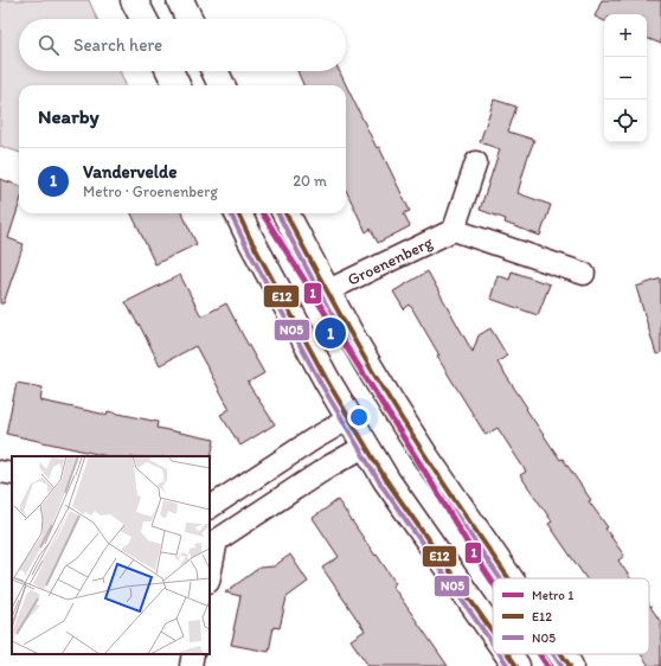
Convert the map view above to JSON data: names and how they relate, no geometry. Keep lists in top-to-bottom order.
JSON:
{
  "streets": {
    "street": ["Groenenberg"]
  },
  "lines": ["metro line 1", "transit line E12", "transit line N05"],
  "legend": ["Metro 1", "E12", "N05"],
  "page": {
    "map_buttons": ["+", "−"],
    "search": "Search here",
    "heading": "Nearby",
    "list": [
      {
        "mark": "1",
        "name": "Vandervelde",
        "note": "Metro · Groenenberg",
        "value": "20 m"
      }
    ],
    "pins": "1"
  }
}
